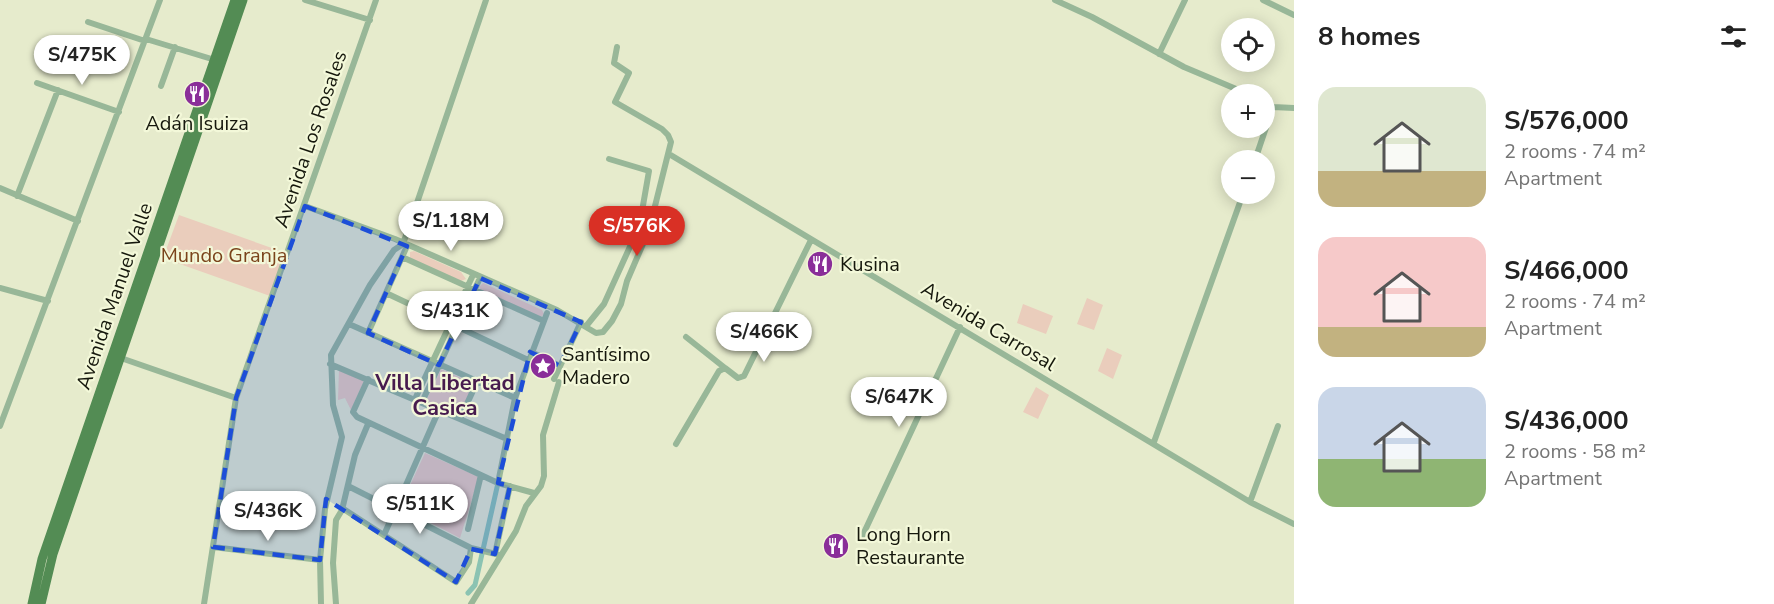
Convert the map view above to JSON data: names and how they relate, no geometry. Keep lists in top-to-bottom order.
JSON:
{
  "streets": {
    "main road": ["Avenida Manuel Valle"],
    "street": ["Avenida Los Rosales", "Avenida Carrosal"]
  },
  "districts": ["Villa Libertad Casica"],
  "parks": ["Mundo Granja"],
  "places": {
    "restaurant": ["Adán Isuiza", "Kusina", "Long Horn Restaurante"],
    "place": ["Santísimo Madero"]
  },
  "page": {
    "heading": "8 homes",
    "map_buttons": ["+", "−"],
    "price": [
      "S/475K",
      "S/1.18M",
      "S/576K",
      "S/431K",
      "S/466K",
      "S/647K",
      "S/511K",
      "S/436K"
    ],
    "list": [
      {
        "name": "S/576,000",
        "note": "2 rooms · 74 m² · Apartment"
      },
      {
        "name": "S/466,000",
        "note": "2 rooms · 74 m² · Apartment"
      },
      {
        "name": "S/436,000",
        "note": "2 rooms · 58 m² · Apartment"
      }
    ]
  }
}
